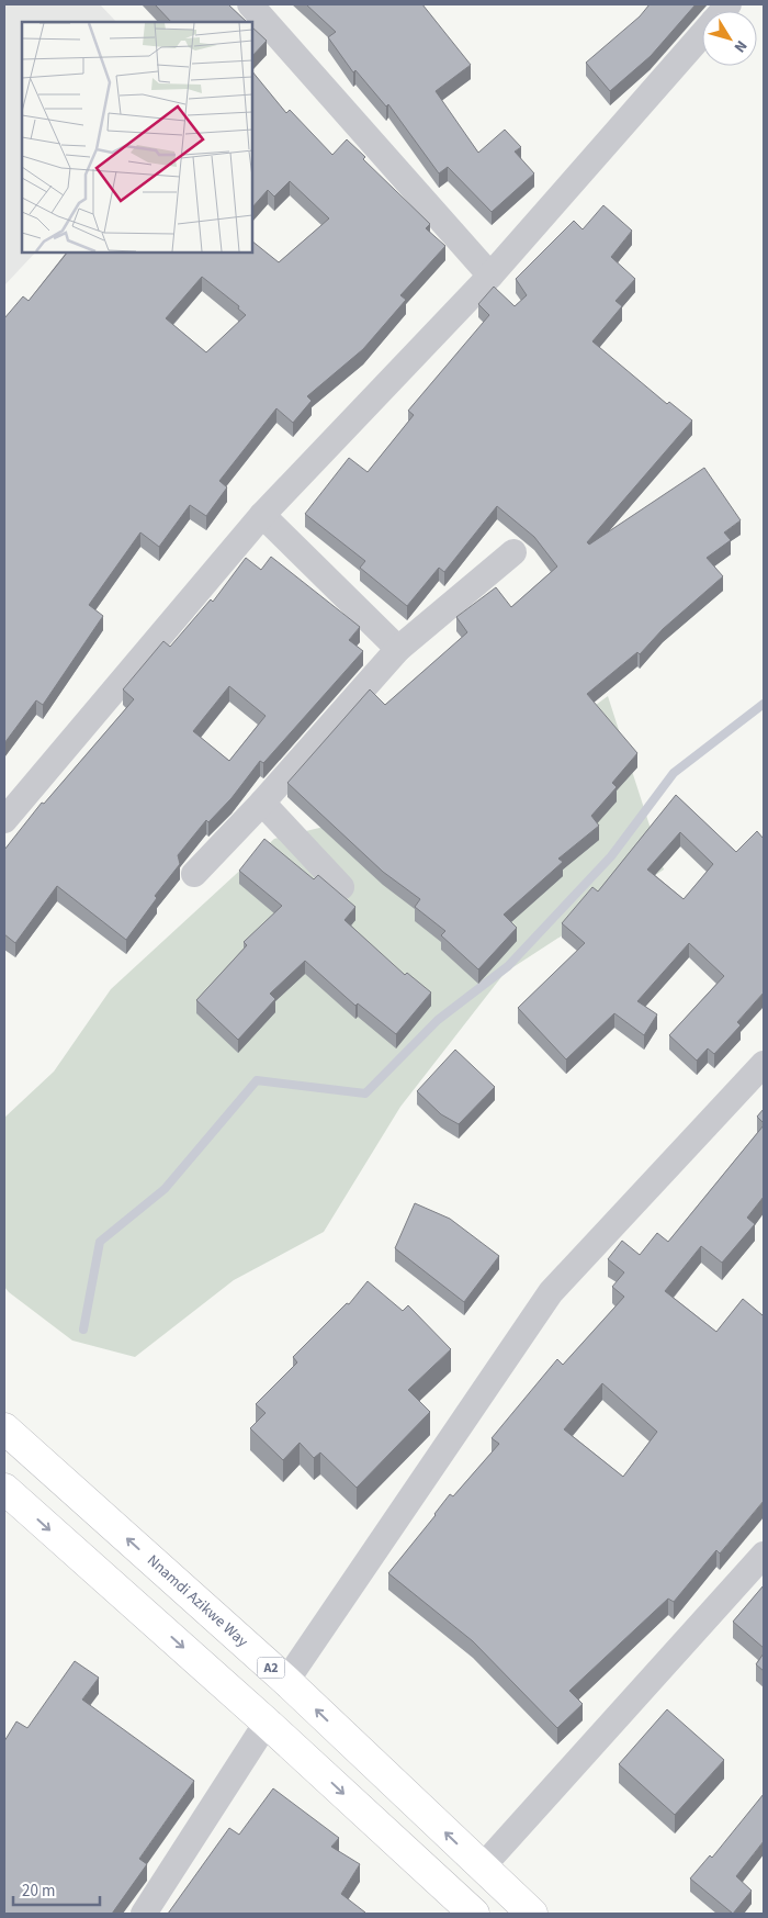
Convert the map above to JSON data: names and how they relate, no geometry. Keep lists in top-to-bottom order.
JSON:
{
  "streets": {
    "highway": ["Nnamdi Azikwe Way", "A2"]
  },
  "scale_bar": "20 m",
  "north": "bottom right"
}
